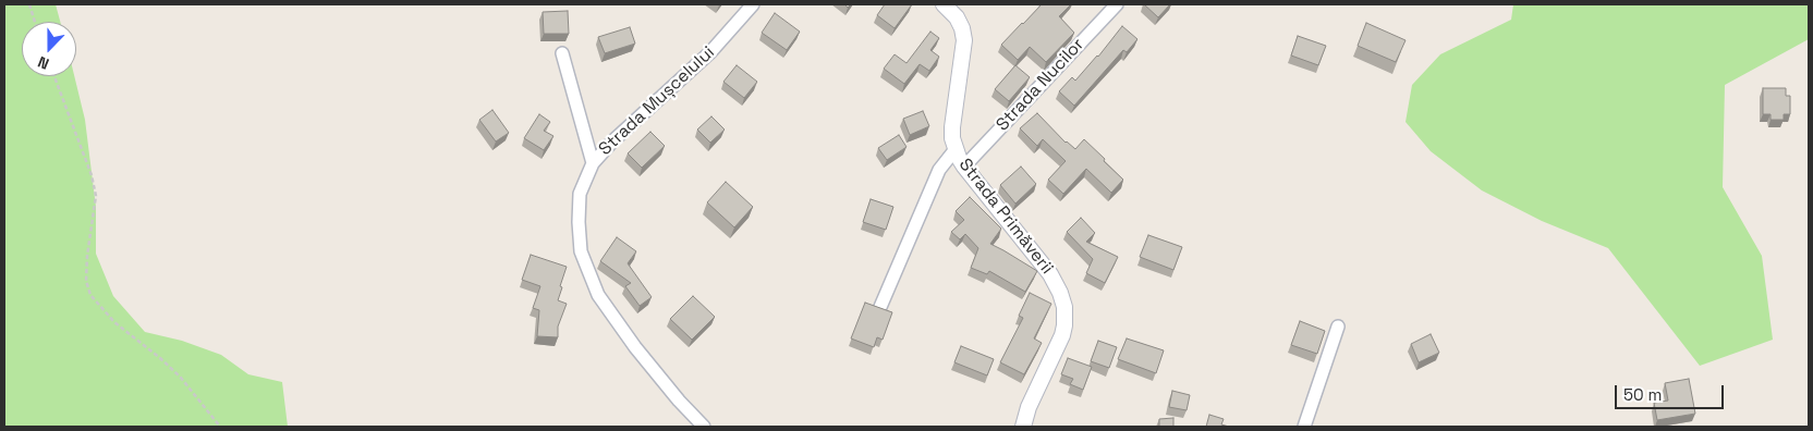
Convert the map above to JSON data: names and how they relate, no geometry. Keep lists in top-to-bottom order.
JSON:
{
  "streets": {
    "street": ["Strada Nucilor", "Strada Mușcelului", "Strada Primăverii"]
  },
  "crossings": [
    ["Strada Nucilor", "Strada Primăverii"]
  ],
  "scale_bar": "50 m",
  "north": "bottom"
}
